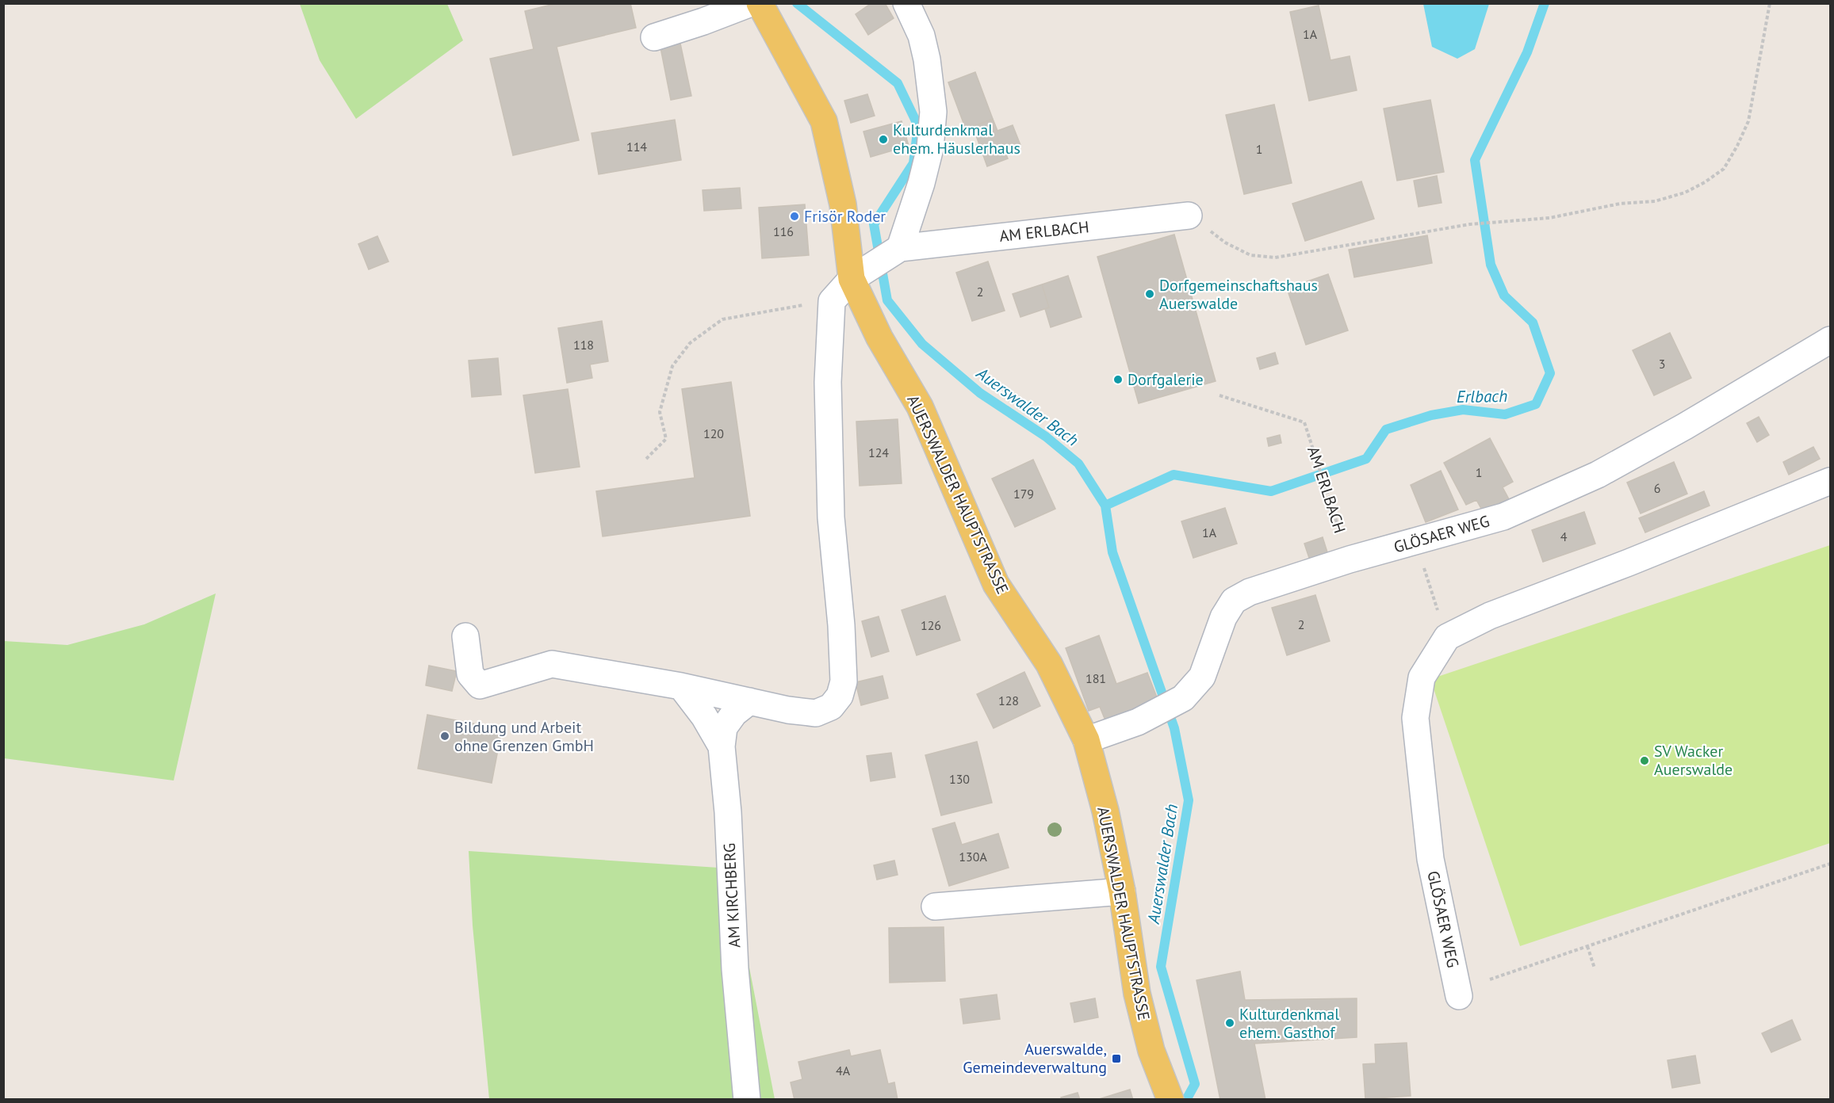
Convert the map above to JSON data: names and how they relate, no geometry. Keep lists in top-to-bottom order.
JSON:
{
  "streets": {
    "main road": ["AUERSWALDER HAUPTSTRASSE"],
    "street": ["AM ERLBACH", "GLÖSAER WEG", "AM KIRCHBERG"]
  },
  "crossings": [
    ["AM ERLBACH", "AUERSWALDER HAUPTSTRASSE"],
    ["AM ERLBACH", "GLÖSAER WEG"],
    ["AUERSWALDER HAUPTSTRASSE", "GLÖSAER WEG"]
  ],
  "water": ["Erlbach", "Auerswalder Bach"],
  "places": {
    "other": [
      "Kulturdenkmal ehem. Häuslerhaus",
      "Frisör Roder",
      "Dorfgemeinschaftshaus Auerswalde",
      "Dorfgalerie",
      "Bildung und Arbeit ohne Grenzen GmbH",
      "SV Wacker Auerswalde",
      "Kulturdenkmal ehem. Gasthof"
    ],
    "transit": ["Auerswalde, Gemeindeverwaltung"]
  },
  "house_numbers": [
    "1A",
    "114",
    "1",
    "116",
    "2",
    "118",
    "3",
    "120",
    "124",
    "1",
    "6",
    "179",
    "1A",
    "4",
    "2",
    "126",
    "181",
    "128",
    "130",
    "130A",
    "4A"
  ]
}
